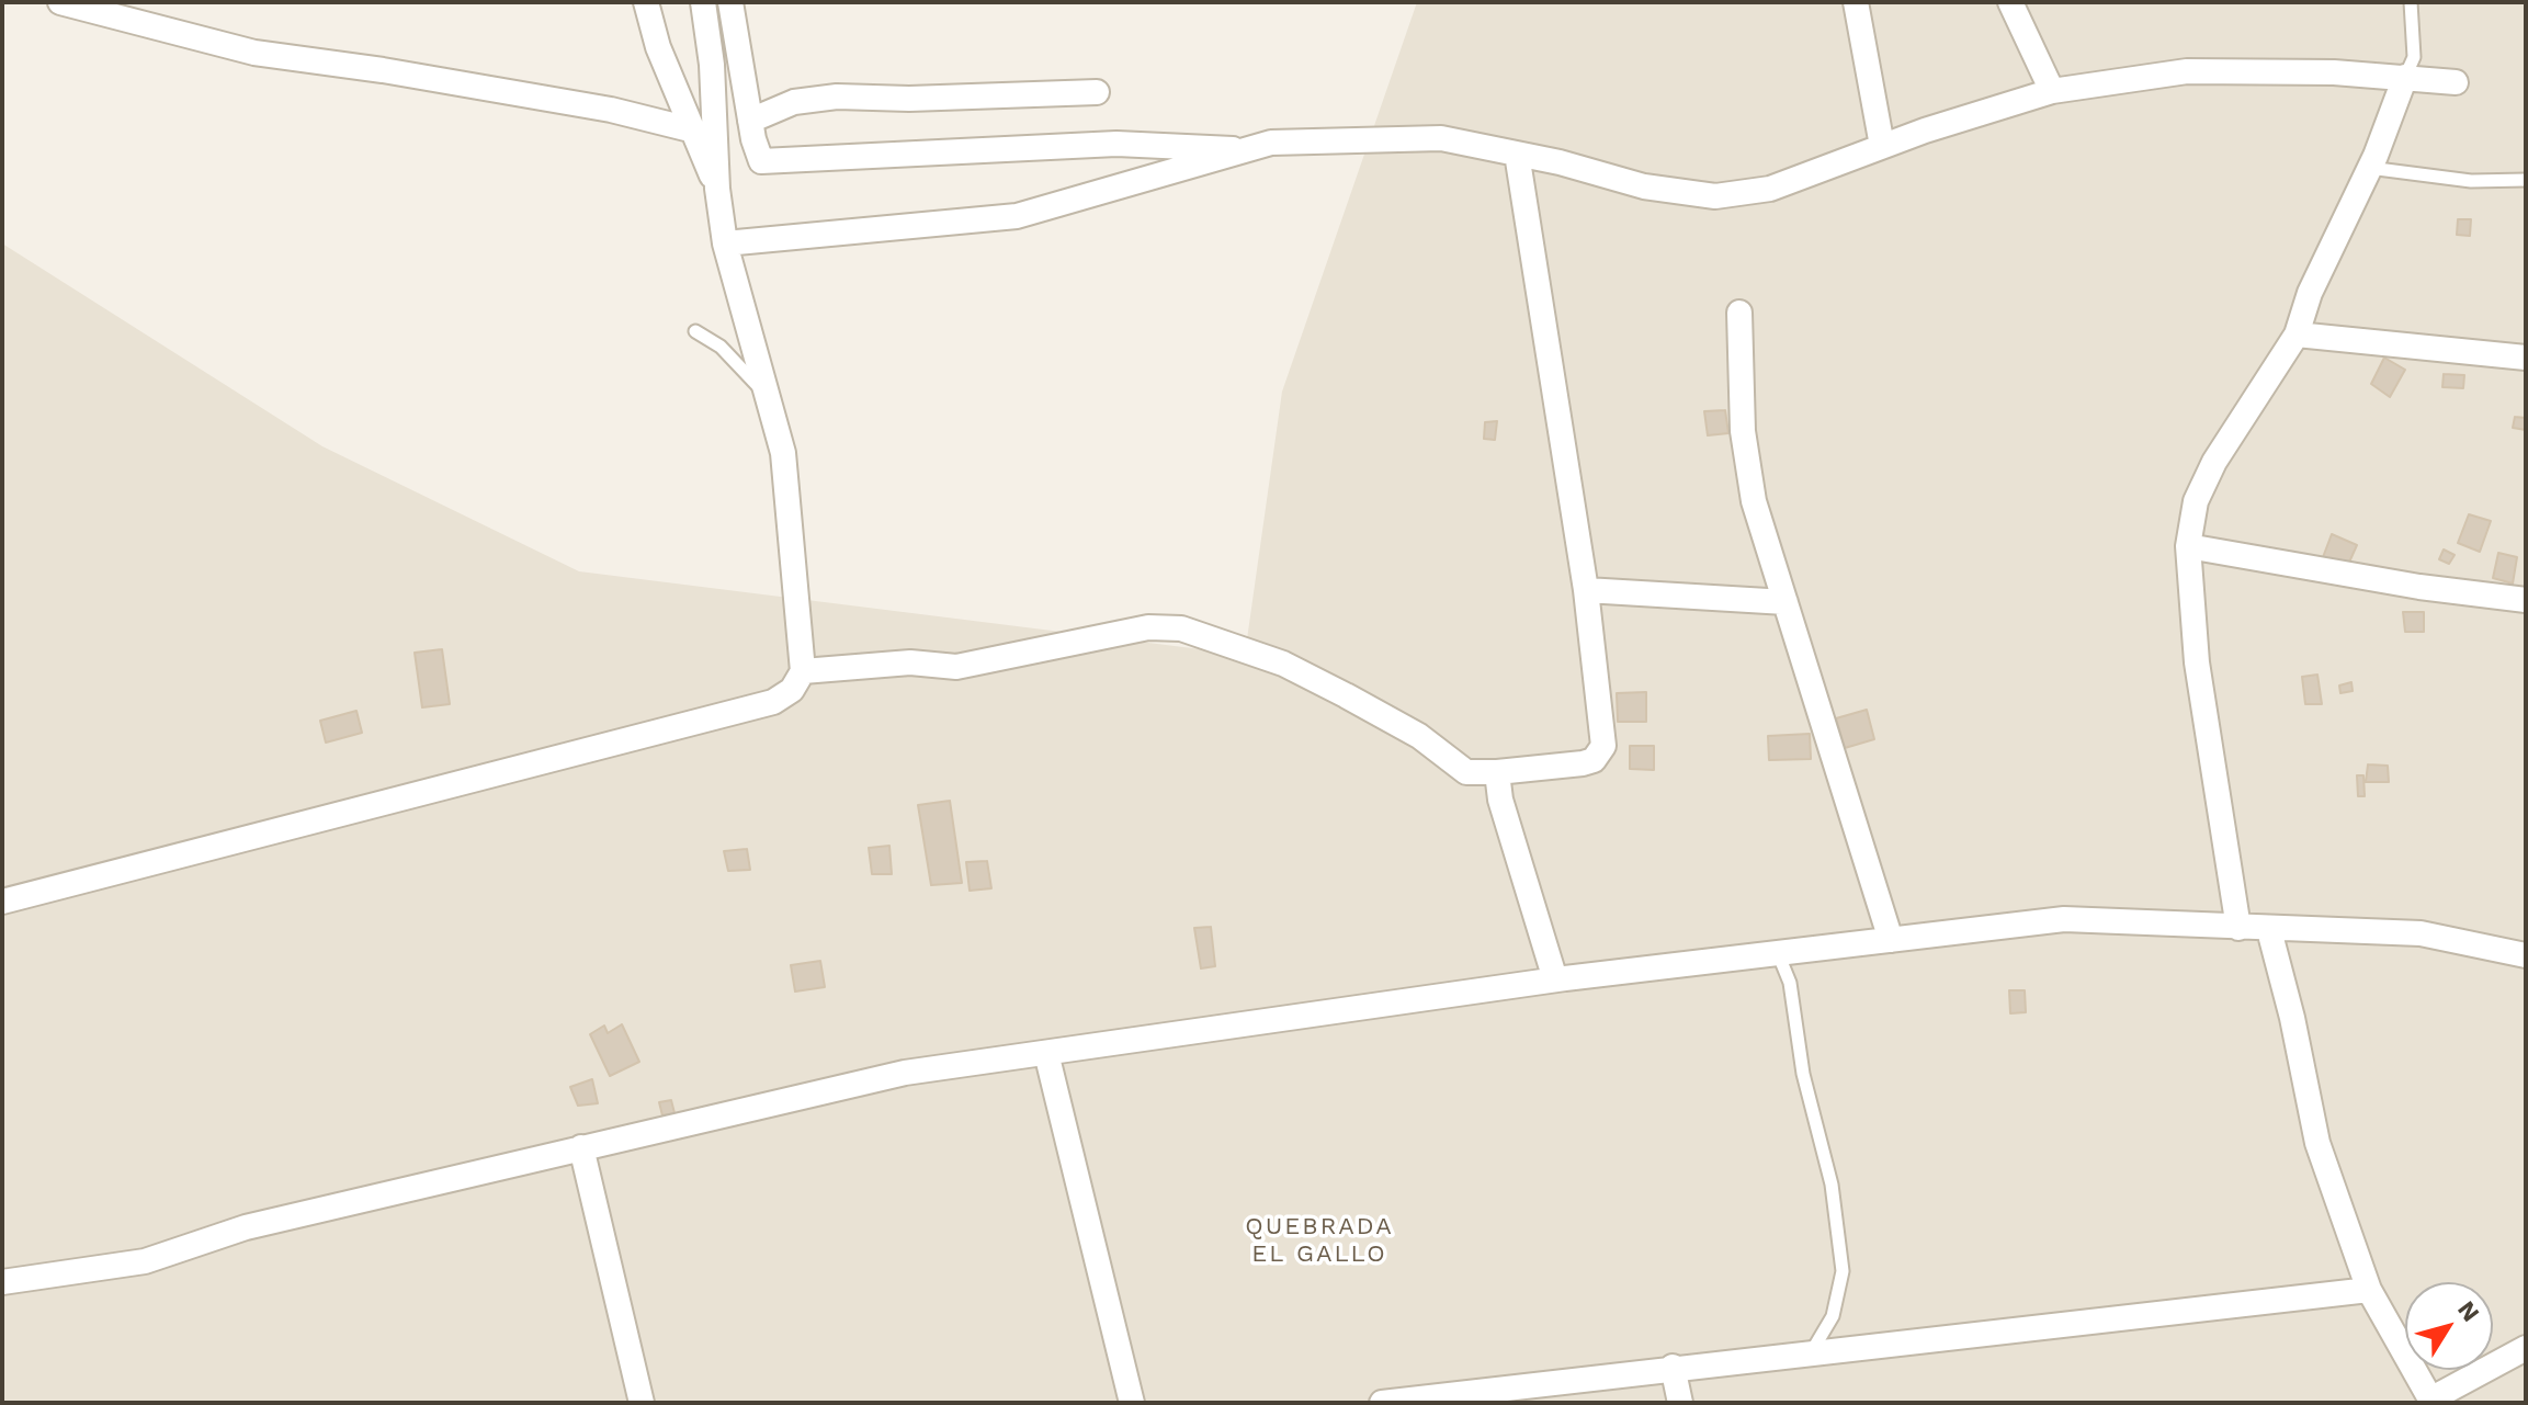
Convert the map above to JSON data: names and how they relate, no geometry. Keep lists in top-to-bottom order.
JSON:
{
  "districts": ["QUEBRADA EL GALLO"],
  "north": "top right"
}
